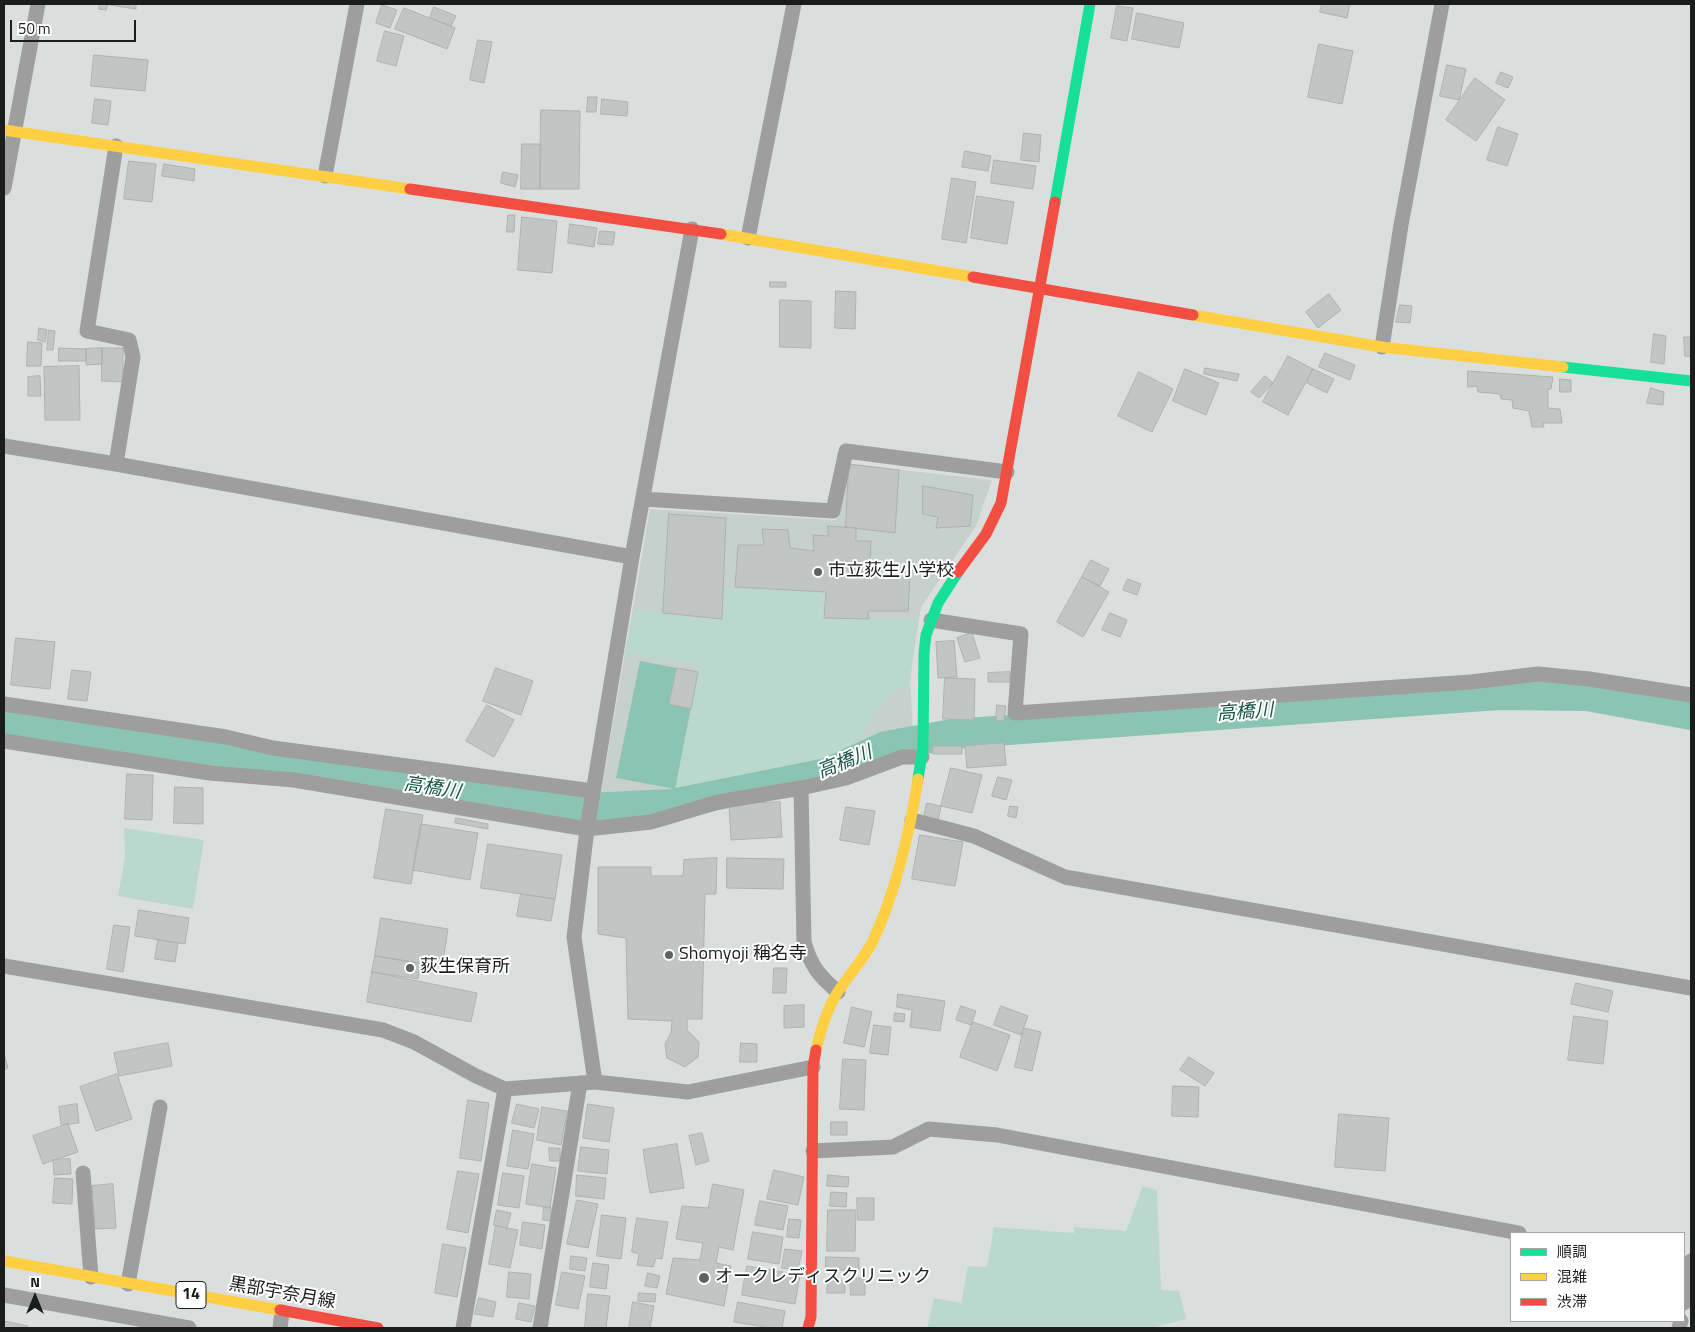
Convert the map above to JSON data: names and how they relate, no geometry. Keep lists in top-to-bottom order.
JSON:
{
  "streets": {
    "street": ["黒部宇奈月線", "14"]
  },
  "water": ["高橋川"],
  "places": [
    "市立荻生小学校",
    "Shomyoji 稱名寺",
    "荻生保育所",
    "オークレディスクリニック"
  ],
  "legend": ["順調", "混雑", "渋滞"],
  "scale_bar": "50 m",
  "north": "top"
}
